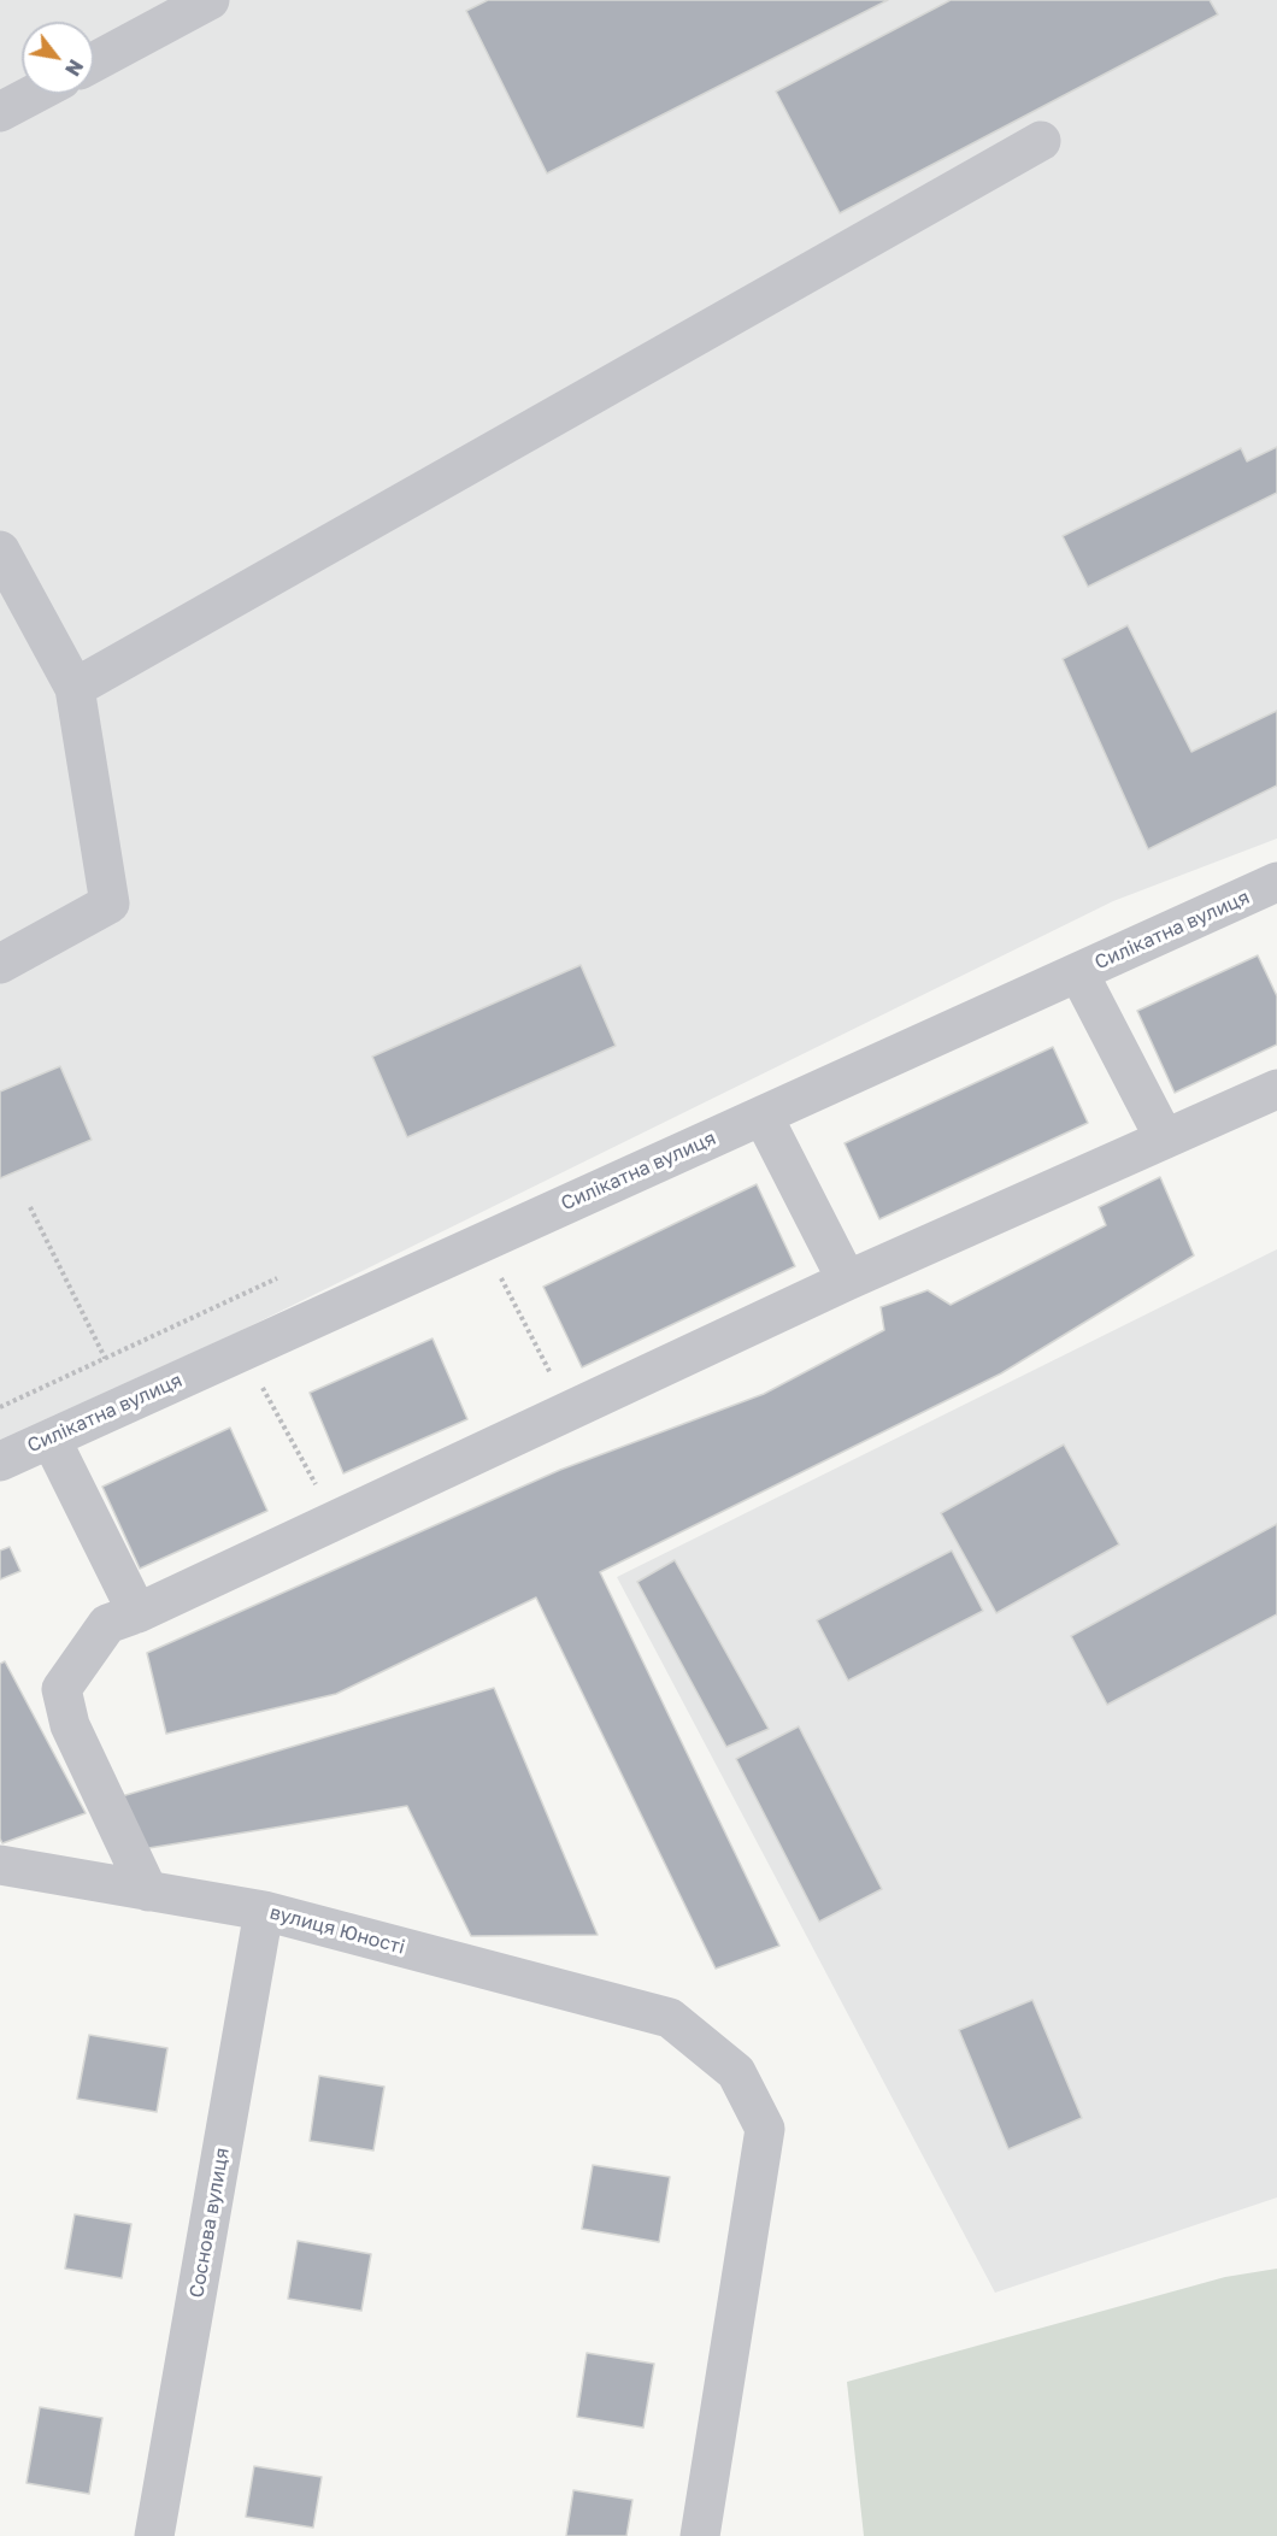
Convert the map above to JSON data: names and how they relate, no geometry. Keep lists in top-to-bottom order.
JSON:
{
  "streets": {
    "street": ["Силікатна вулиця", "вулиця Юності", "Соснова вулиця"]
  },
  "crossings": [
    ["вулиця Юності", "Соснова вулиця"]
  ],
  "north": "bottom right"
}
